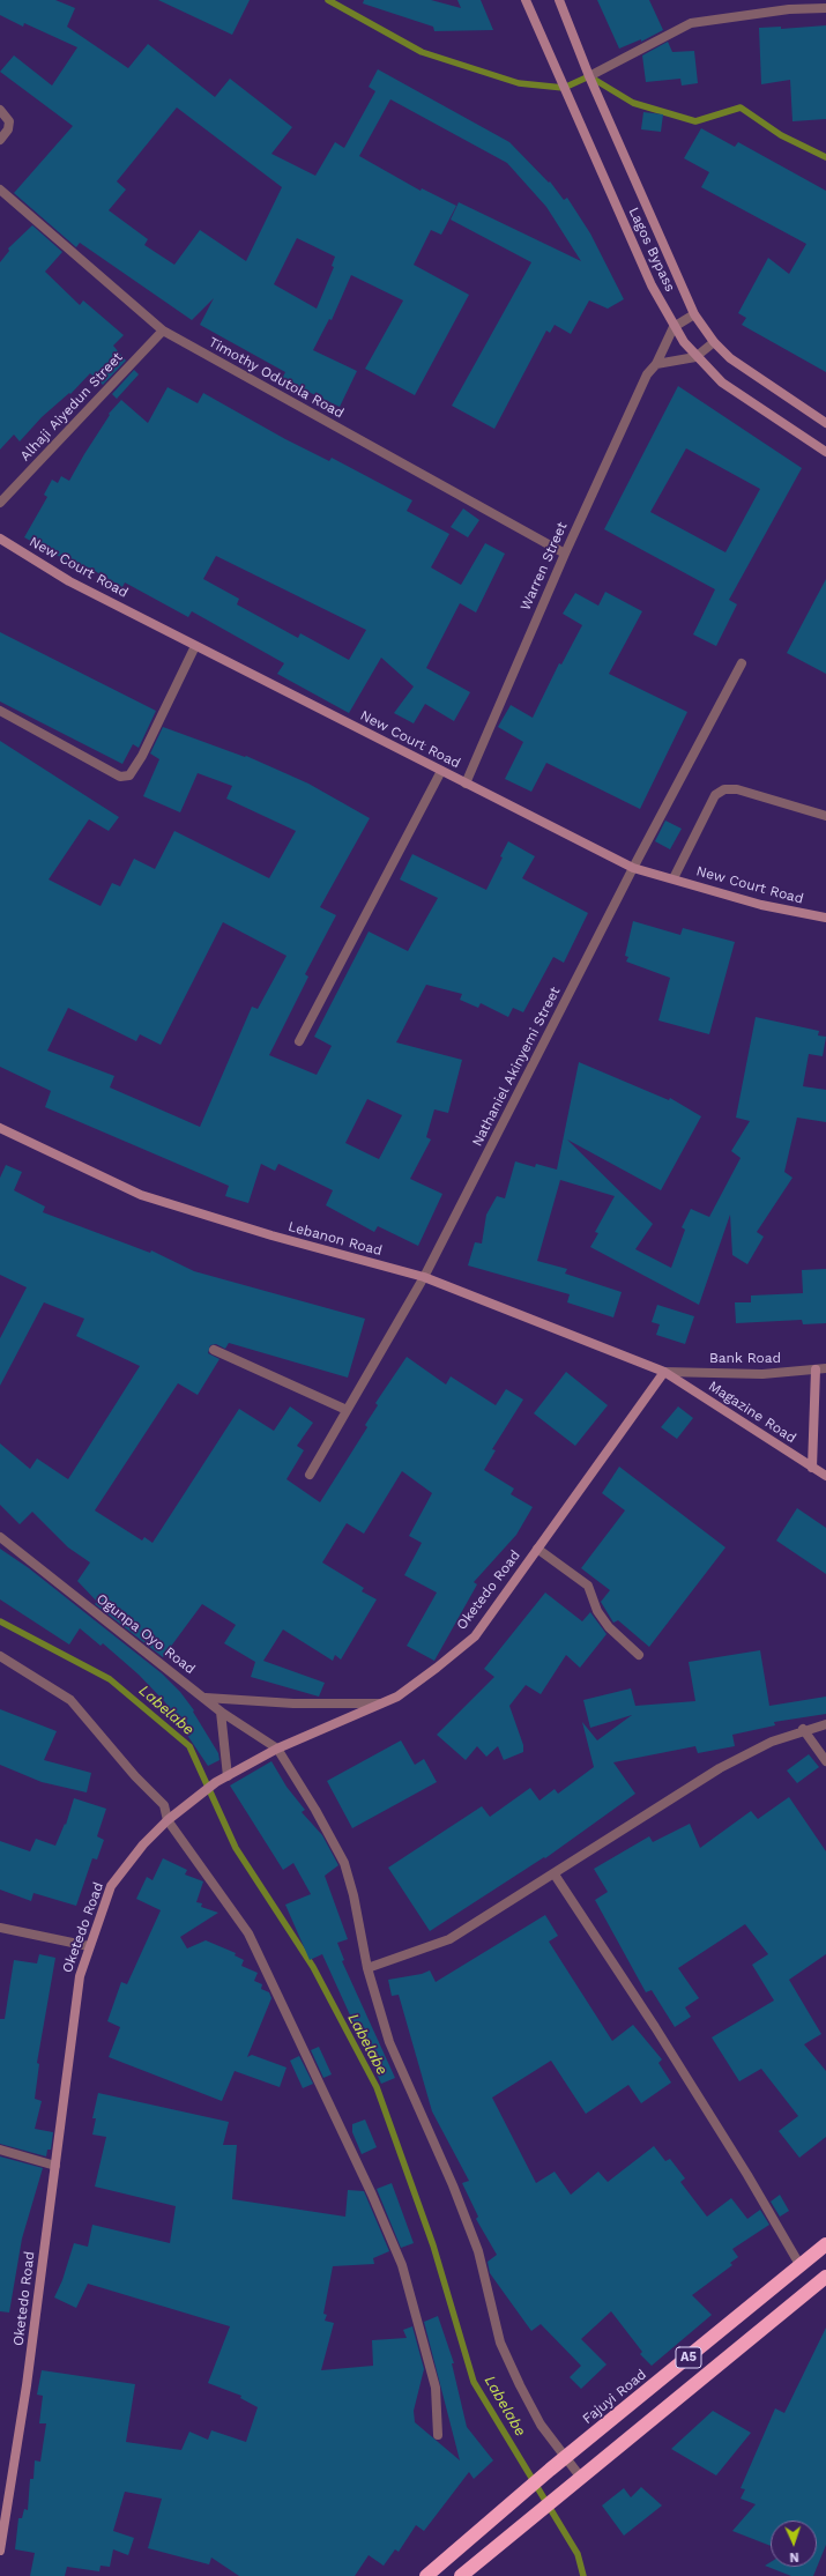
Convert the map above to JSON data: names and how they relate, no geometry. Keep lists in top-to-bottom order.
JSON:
{
  "streets": {
    "highway": ["A5", "Fajuyi Road"],
    "street": [
      "Lagos Bypass",
      "Timothy Odutola Road",
      "Alhaji Aiyedun Street",
      "Warren Street",
      "New Court Road",
      "Nathaniel Akinyemi Street",
      "Lebanon Road",
      "Bank Road",
      "Magazine Road",
      "Oketedo Road",
      "Ogunpa Oyo Road"
    ]
  },
  "crossings": [
    ["Lagos Bypass", "Warren Street"],
    ["Timothy Odutola Road", "Alhaji Aiyedun Street"],
    ["Timothy Odutola Road", "Warren Street"],
    ["Warren Street", "New Court Road"],
    ["New Court Road", "Nathaniel Akinyemi Street"],
    ["Nathaniel Akinyemi Street", "Lebanon Road"],
    ["Lebanon Road", "Bank Road"],
    ["Lebanon Road", "Magazine Road"],
    ["Lebanon Road", "Oketedo Road"],
    ["Bank Road", "Magazine Road"],
    ["Bank Road", "Oketedo Road"],
    ["Magazine Road", "Oketedo Road"],
    ["Oketedo Road", "Ogunpa Oyo Road"]
  ],
  "water": ["Labelabe"],
  "north": "bottom"
}
